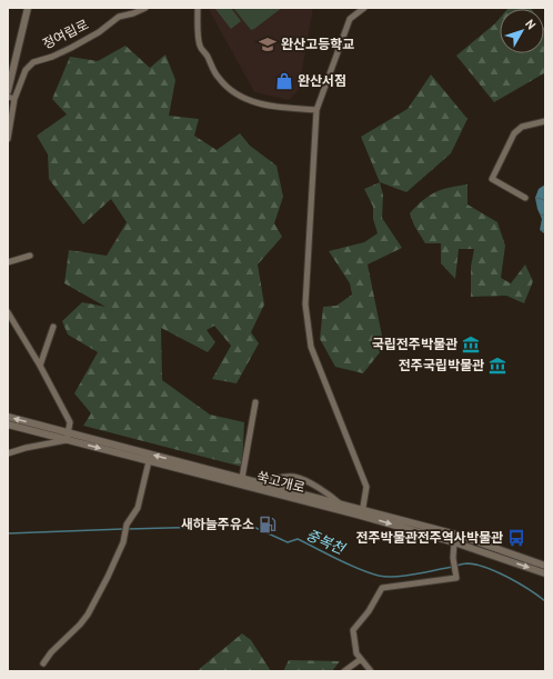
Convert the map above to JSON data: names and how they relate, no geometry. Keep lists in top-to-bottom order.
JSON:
{
  "streets": {
    "street": ["정여립로", "쑥고개로"]
  },
  "water": ["중복천"],
  "places": {
    "school or university": ["완산고등학교"],
    "shop": ["완산서점"],
    "museum": ["국립전주박물관", "전주국립박물관"],
    "fuel station": ["새하늘주유소"],
    "bus stop": ["전주박물관전주역사박물관"]
  },
  "north": "top right"
}
